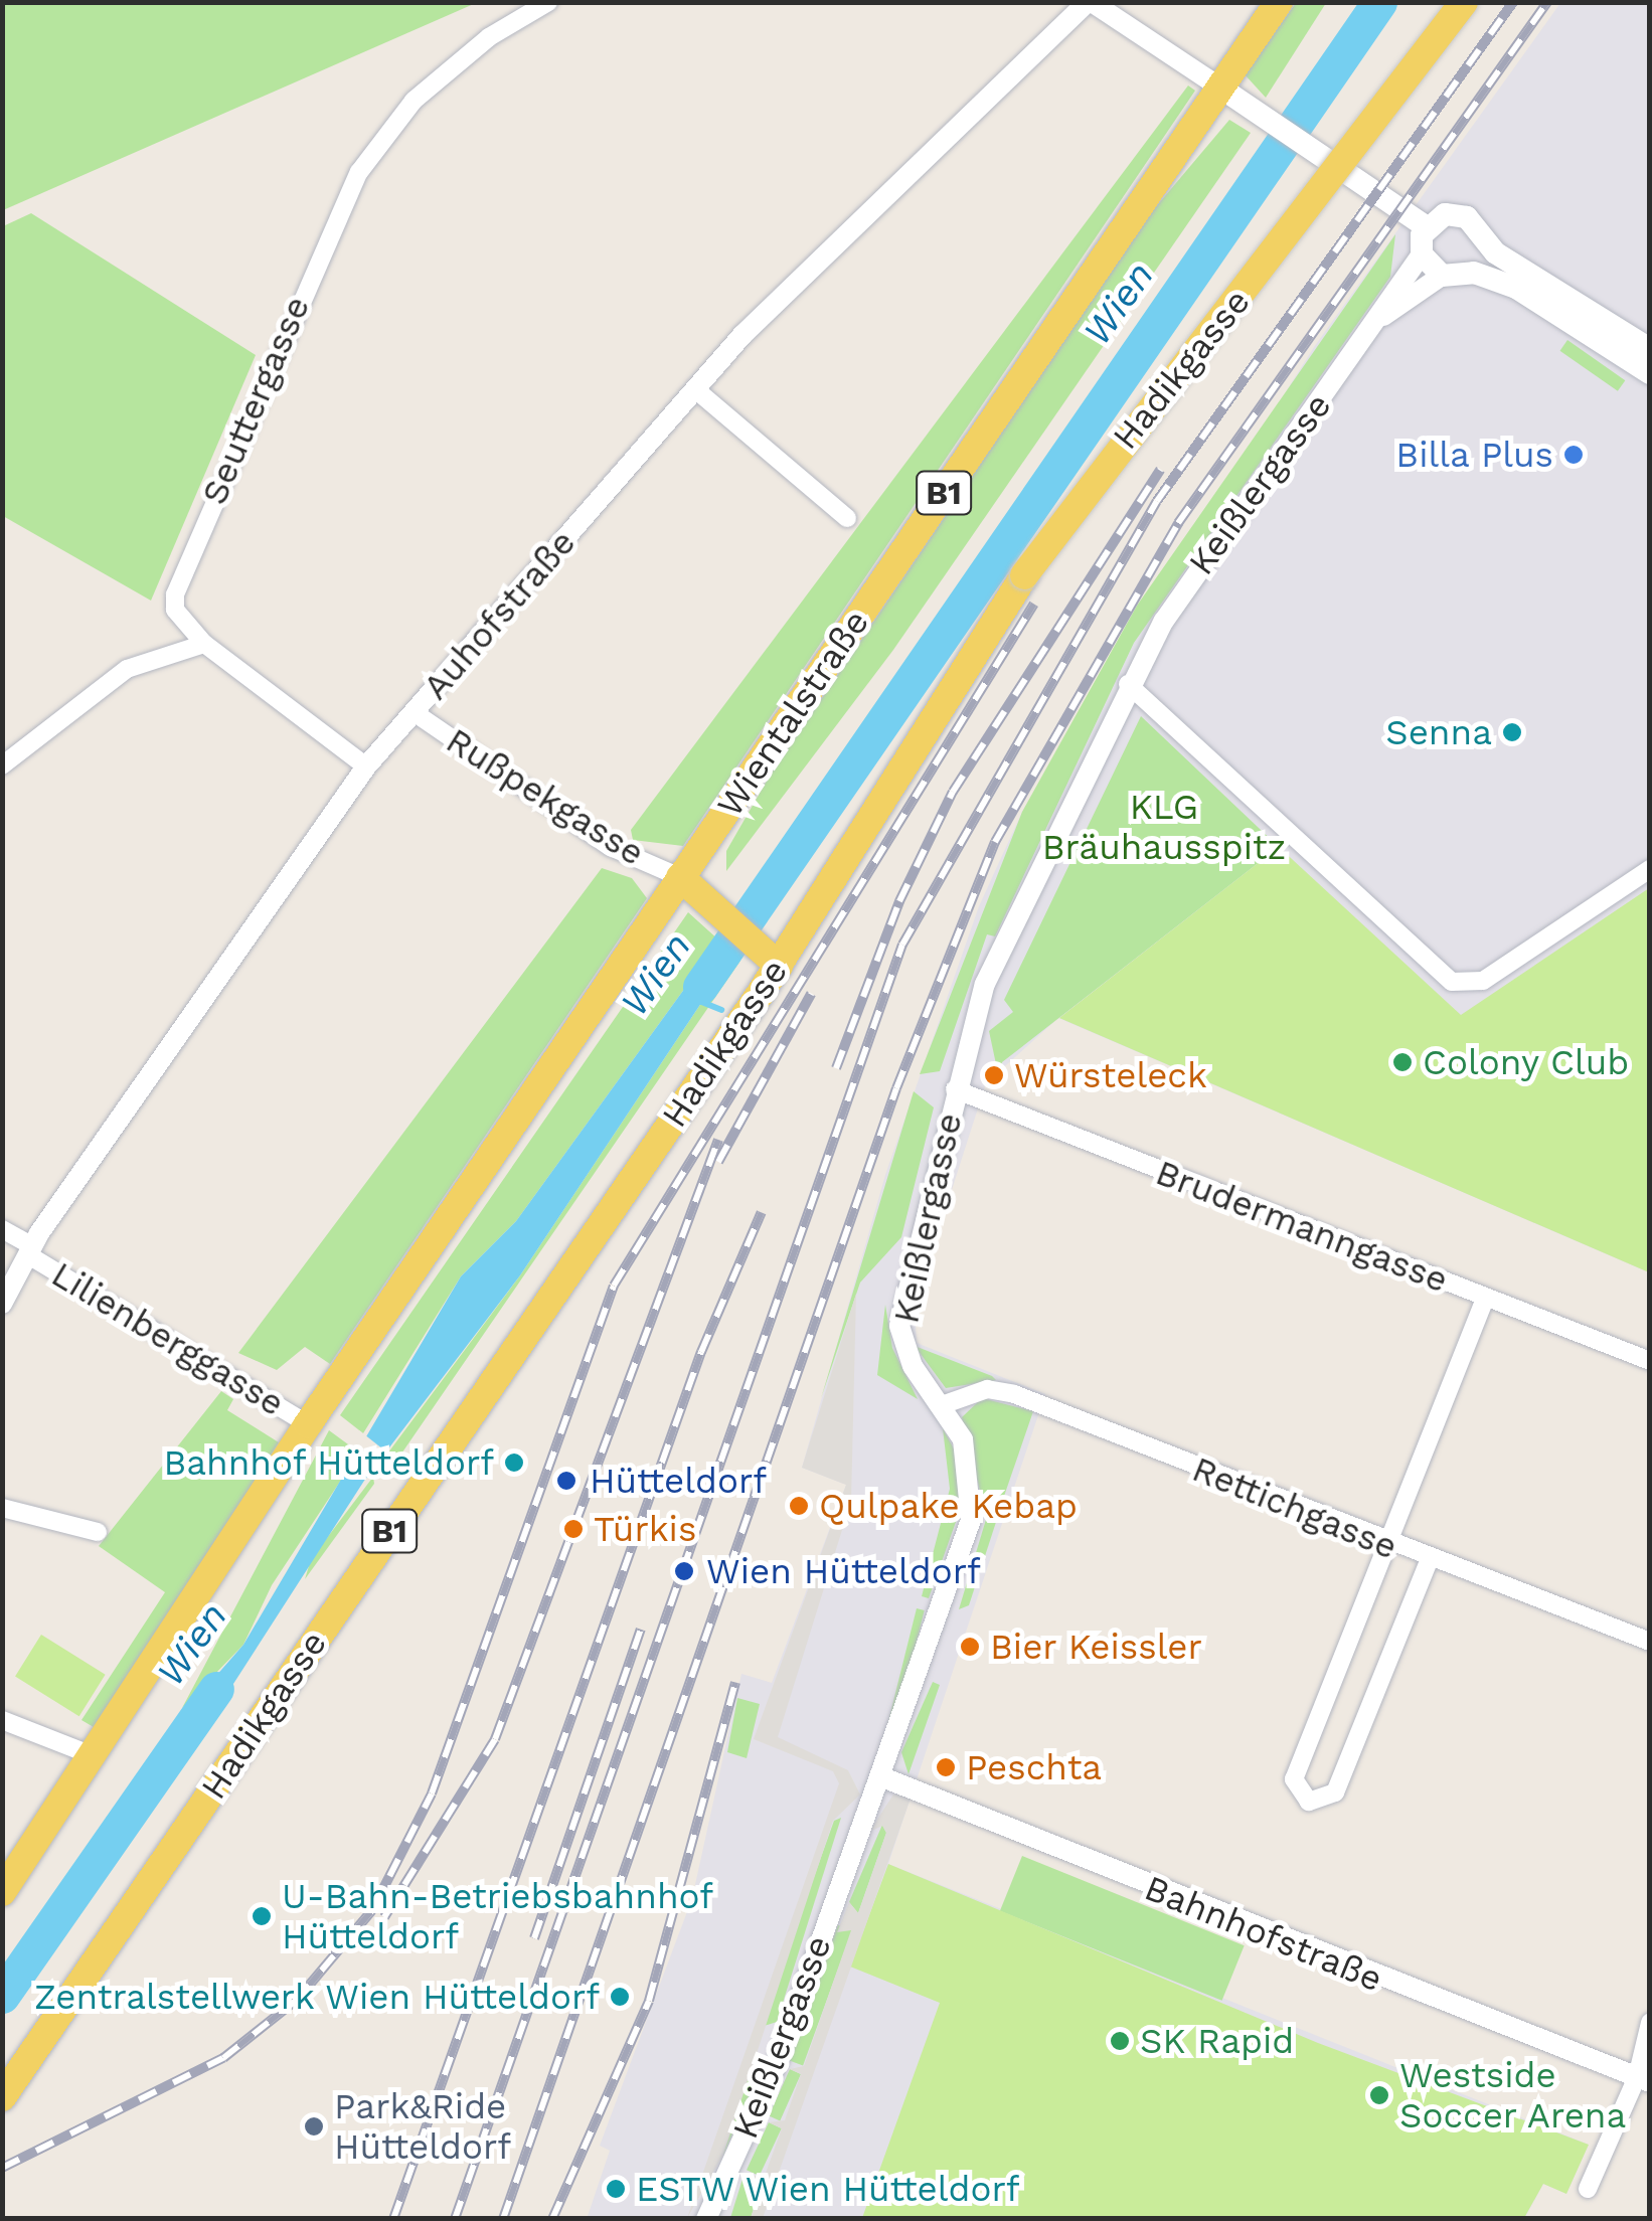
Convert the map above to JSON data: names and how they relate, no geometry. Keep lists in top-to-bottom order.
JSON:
{
  "streets": {
    "main road": ["Hadikgasse", "B1", "Wientalstraße"],
    "street": [
      "Seuttergasse",
      "Keißlergasse",
      "Auhofstraße",
      "Rußpekgasse",
      "Brudermanngasse",
      "Lilienberggasse",
      "Rettichgasse",
      "Bahnhofstraße"
    ]
  },
  "crossings": [
    ["Keißlergasse", "Brudermanngasse"],
    ["Keißlergasse", "Rettichgasse"],
    ["Keißlergasse", "Bahnhofstraße"],
    ["B1", "Wientalstraße"],
    ["B1", "Lilienberggasse"],
    ["Auhofstraße", "Rußpekgasse"],
    ["Auhofstraße", "Lilienberggasse"],
    ["Wientalstraße", "Rußpekgasse"],
    ["Wientalstraße", "Lilienberggasse"]
  ],
  "water": ["Wien"],
  "parks": ["KLG Bräuhausspitz"],
  "places": [
    "Billa Plus",
    "Senna",
    "Colony Club",
    "Würsteleck",
    "Bahnhof Hütteldorf",
    "Hütteldorf",
    "Qulpake Kebap",
    "Türkis",
    "Wien Hütteldorf",
    "Bier Keissler",
    "Peschta",
    "U-Bahn-Betriebsbahnhof Hütteldorf",
    "Zentralstellwerk Wien Hütteldorf",
    "SK Rapid",
    "Westside Soccer Arena",
    "Park&Ride Hütteldorf",
    "ESTW Wien Hütteldorf"
  ]
}
